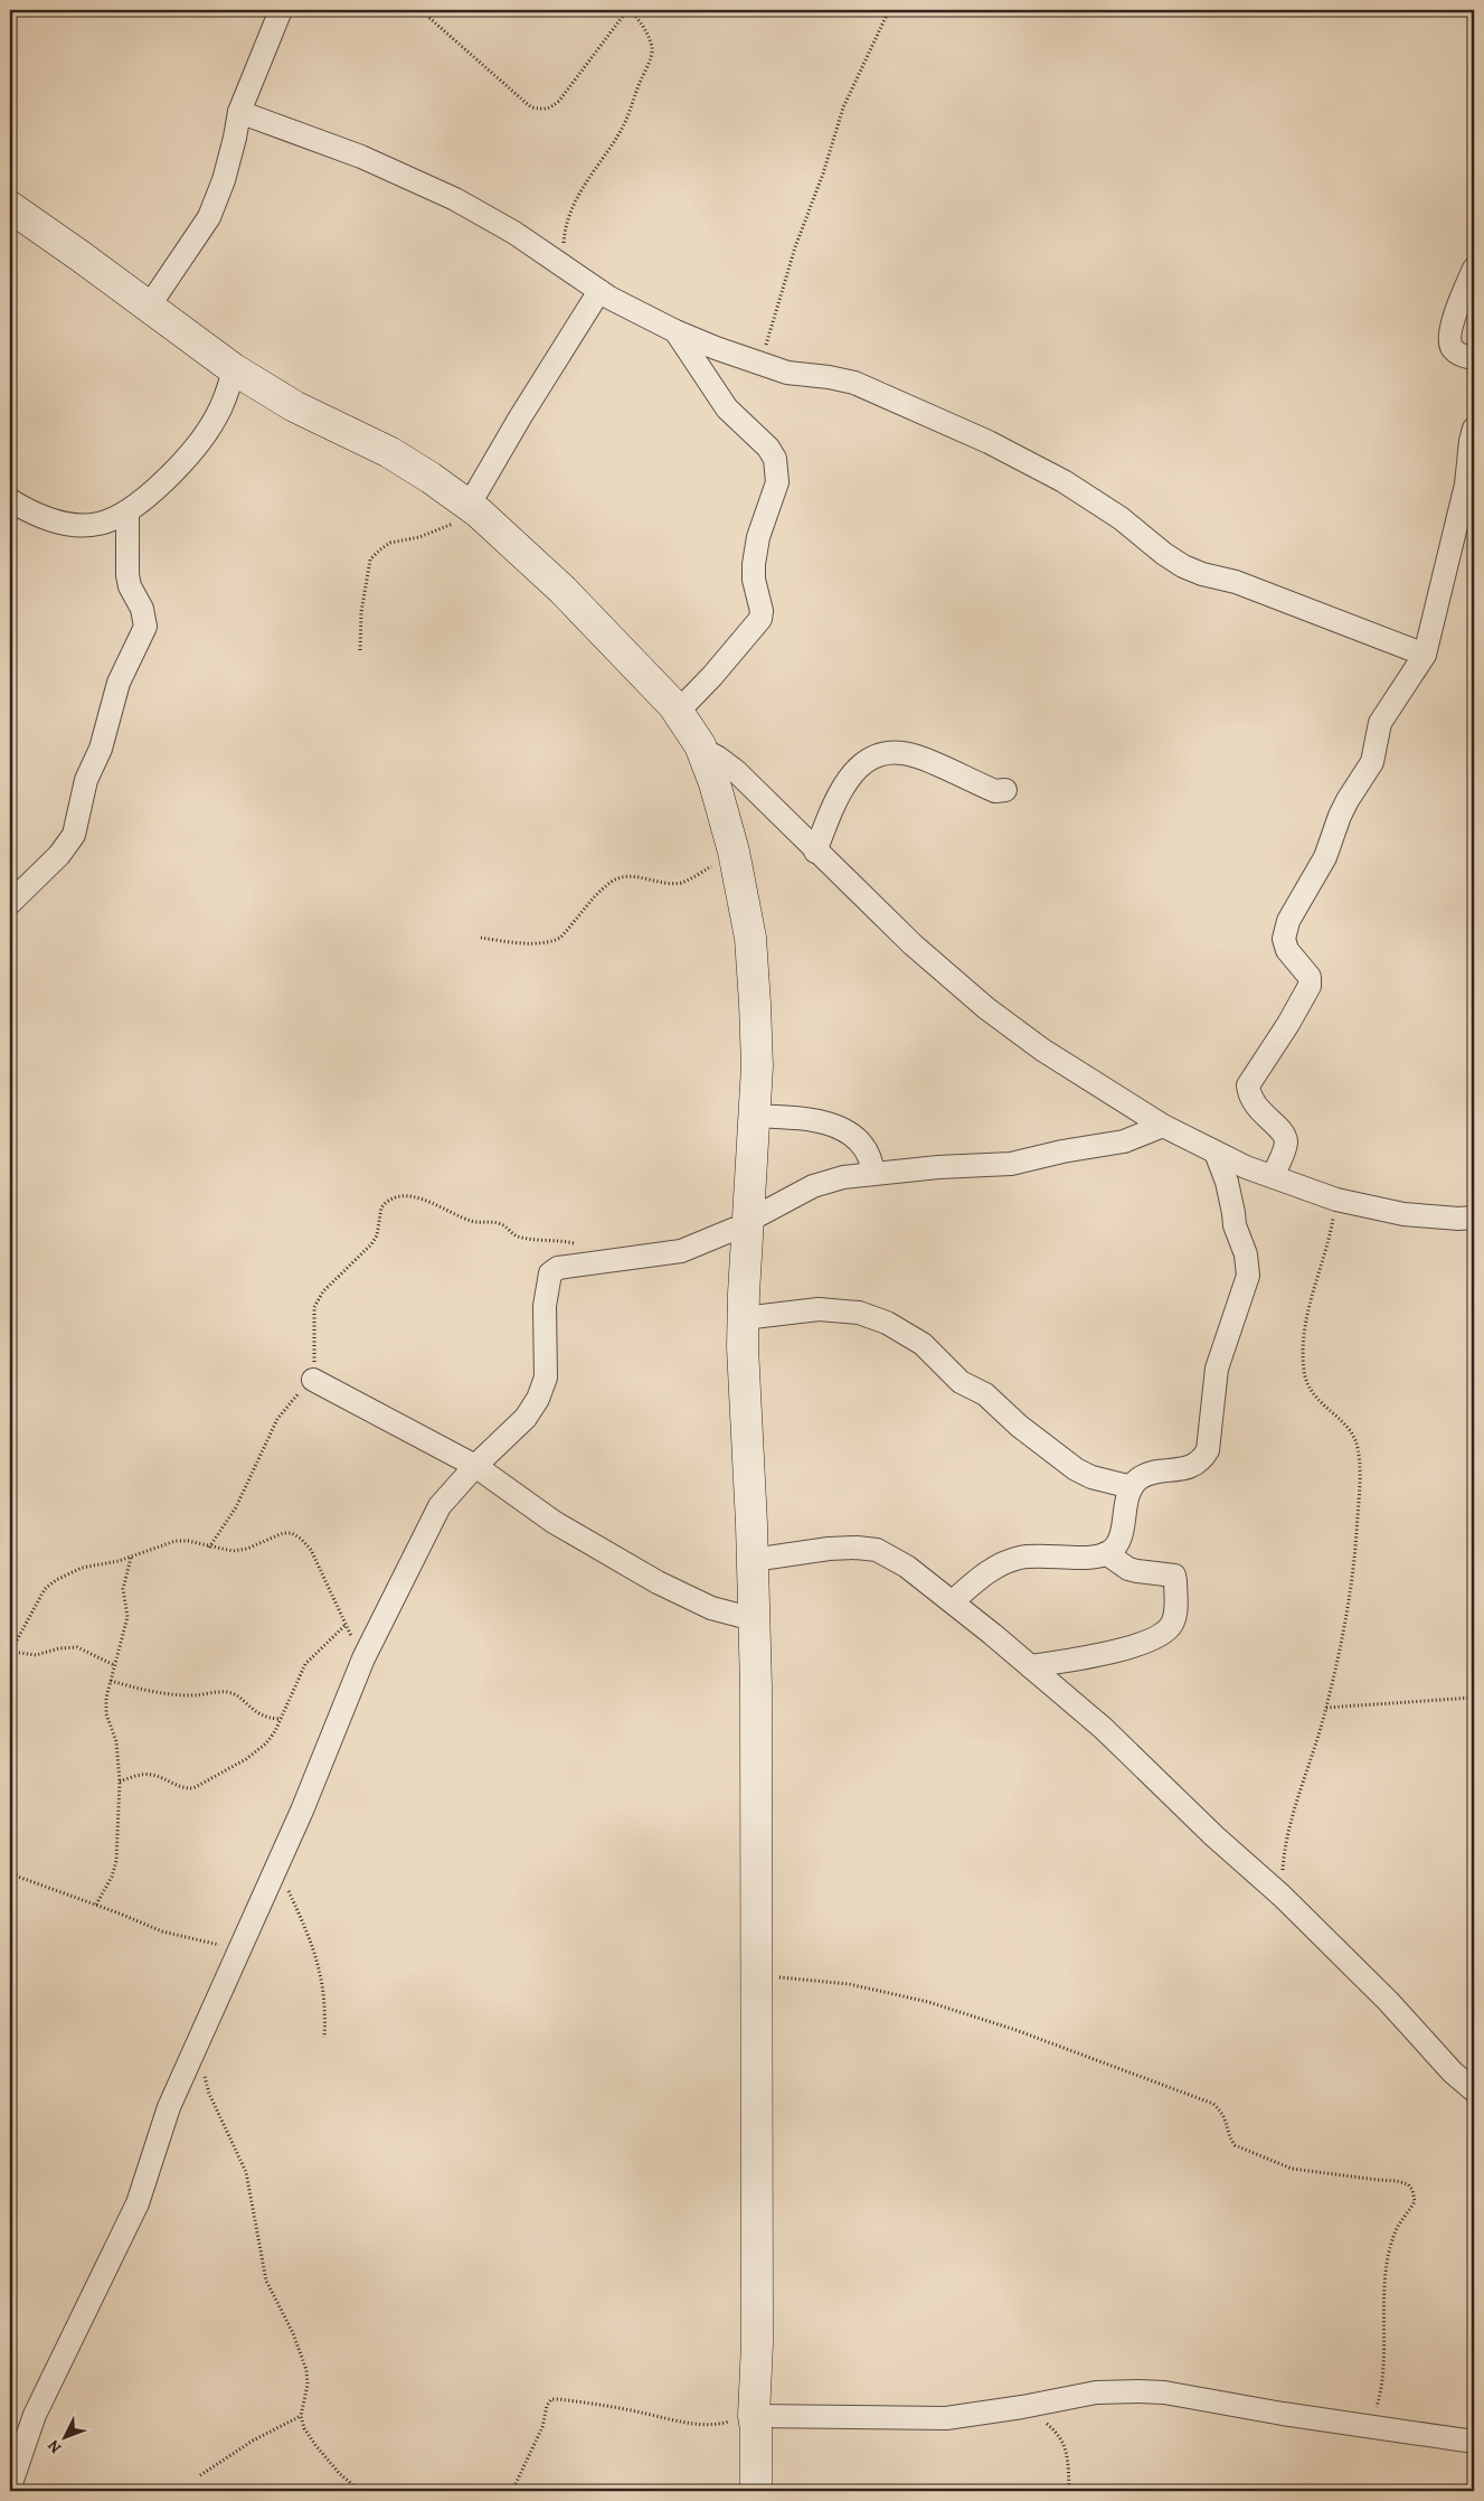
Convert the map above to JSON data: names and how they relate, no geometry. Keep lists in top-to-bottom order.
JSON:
{
  "north": "bottom left"
}
